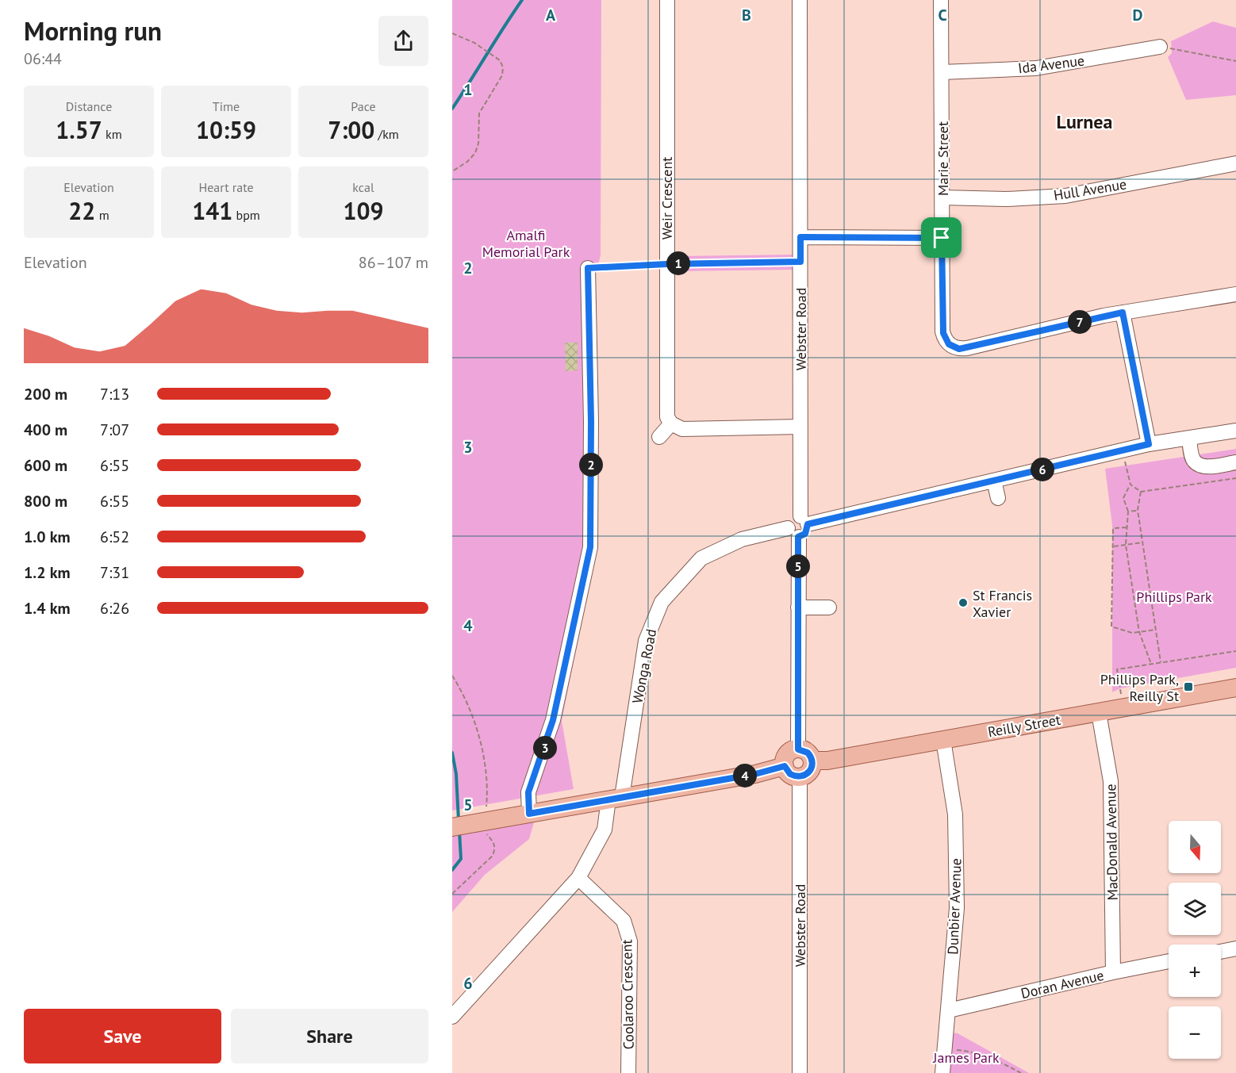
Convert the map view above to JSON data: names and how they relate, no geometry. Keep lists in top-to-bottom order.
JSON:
{
  "streets": {
    "main road": ["Reilly Street"],
    "street": [
      "Ida Avenue",
      "Marie Street",
      "Hull Avenue",
      "Weir Crescent",
      "Webster Road",
      "Wonga Road",
      "MacDonald Avenue",
      "Dunbier Avenue",
      "Doran Avenue",
      "Coolaroo Crescent"
    ]
  },
  "crossings": [
    ["Ida Avenue", "Marie Street"],
    ["Marie Street", "Hull Avenue"],
    ["Webster Road", "Reilly Street"],
    ["Wonga Road", "Coolaroo Crescent"],
    ["Reilly Street", "MacDonald Avenue"],
    ["Reilly Street", "Dunbier Avenue"],
    ["MacDonald Avenue", "Doran Avenue"],
    ["Dunbier Avenue", "Doran Avenue"]
  ],
  "districts": ["Lurnea"],
  "parks": ["Amalfi Memorial Park", "Phillips Park", "James Park"],
  "places": {
    "other": ["St Francis Xavier"],
    "transit": ["Phillips Park, Reilly St"]
  },
  "north": "bottom",
  "page": {
    "heading": ["Morning run", "06:44"],
    "stats": [
      ["Distance", "1.57 km"],
      ["Time", "10:59"],
      ["Pace", "7:00 /km"],
      ["Elevation", "22 m"],
      ["Heart rate", "141 bpm"],
      ["kcal", "109"]
    ],
    "chart": ["Elevation", "86–107 m"],
    "pins": [
      "1",
      "7",
      "2",
      "6",
      "5",
      "3",
      "4"
    ],
    "list": [
      {
        "name": "200 m",
        "note": "7:13"
      },
      {
        "name": "400 m",
        "note": "7:07"
      },
      {
        "name": "600 m",
        "note": "6:55"
      },
      {
        "name": "800 m",
        "note": "6:55"
      },
      {
        "name": "1.0 km",
        "note": "6:52"
      },
      {
        "name": "1.2 km",
        "note": "7:31"
      },
      {
        "name": "1.4 km",
        "note": "6:26"
      }
    ],
    "map_buttons": ["+", "−"],
    "buttons": ["Save", "Share"]
  },
  "grid": {
    "columns": [
      "A",
      "B",
      "C",
      "D"
    ],
    "rows": [
      "1",
      "2",
      "3",
      "4",
      "5",
      "6"
    ]
  }
}
